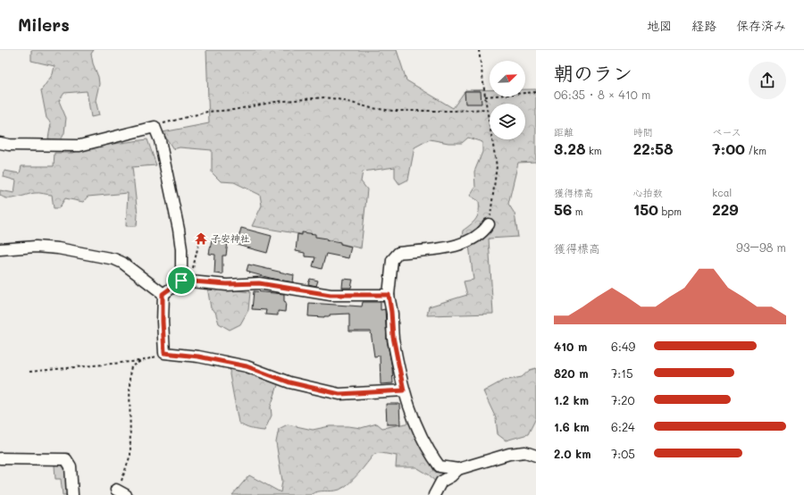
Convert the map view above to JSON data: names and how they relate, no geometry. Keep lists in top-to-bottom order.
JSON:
{
  "places": {
    "temple": ["子安神社"]
  },
  "north": "top right",
  "page": {
    "header": "Milers",
    "nav": ["地図", "経路", "保存済み"],
    "heading": ["朝のラン", "06:35 · 8 × 410 m"],
    "stats": [
      ["距離", "3.28 km"],
      ["時間", "22:58"],
      ["ペース", "7:00 /km"],
      ["獲得標高", "56 m"],
      ["心拍数", "150 bpm"],
      ["kcal", "229"]
    ],
    "chart": ["獲得標高", "93–98 m"],
    "list": [
      {
        "name": "410 m",
        "note": "6:49"
      },
      {
        "name": "820 m",
        "note": "7:15"
      },
      {
        "name": "1.2 km",
        "note": "7:20"
      },
      {
        "name": "1.6 km",
        "note": "6:24"
      },
      {
        "name": "2.0 km",
        "note": "7:05"
      }
    ]
  }
}
